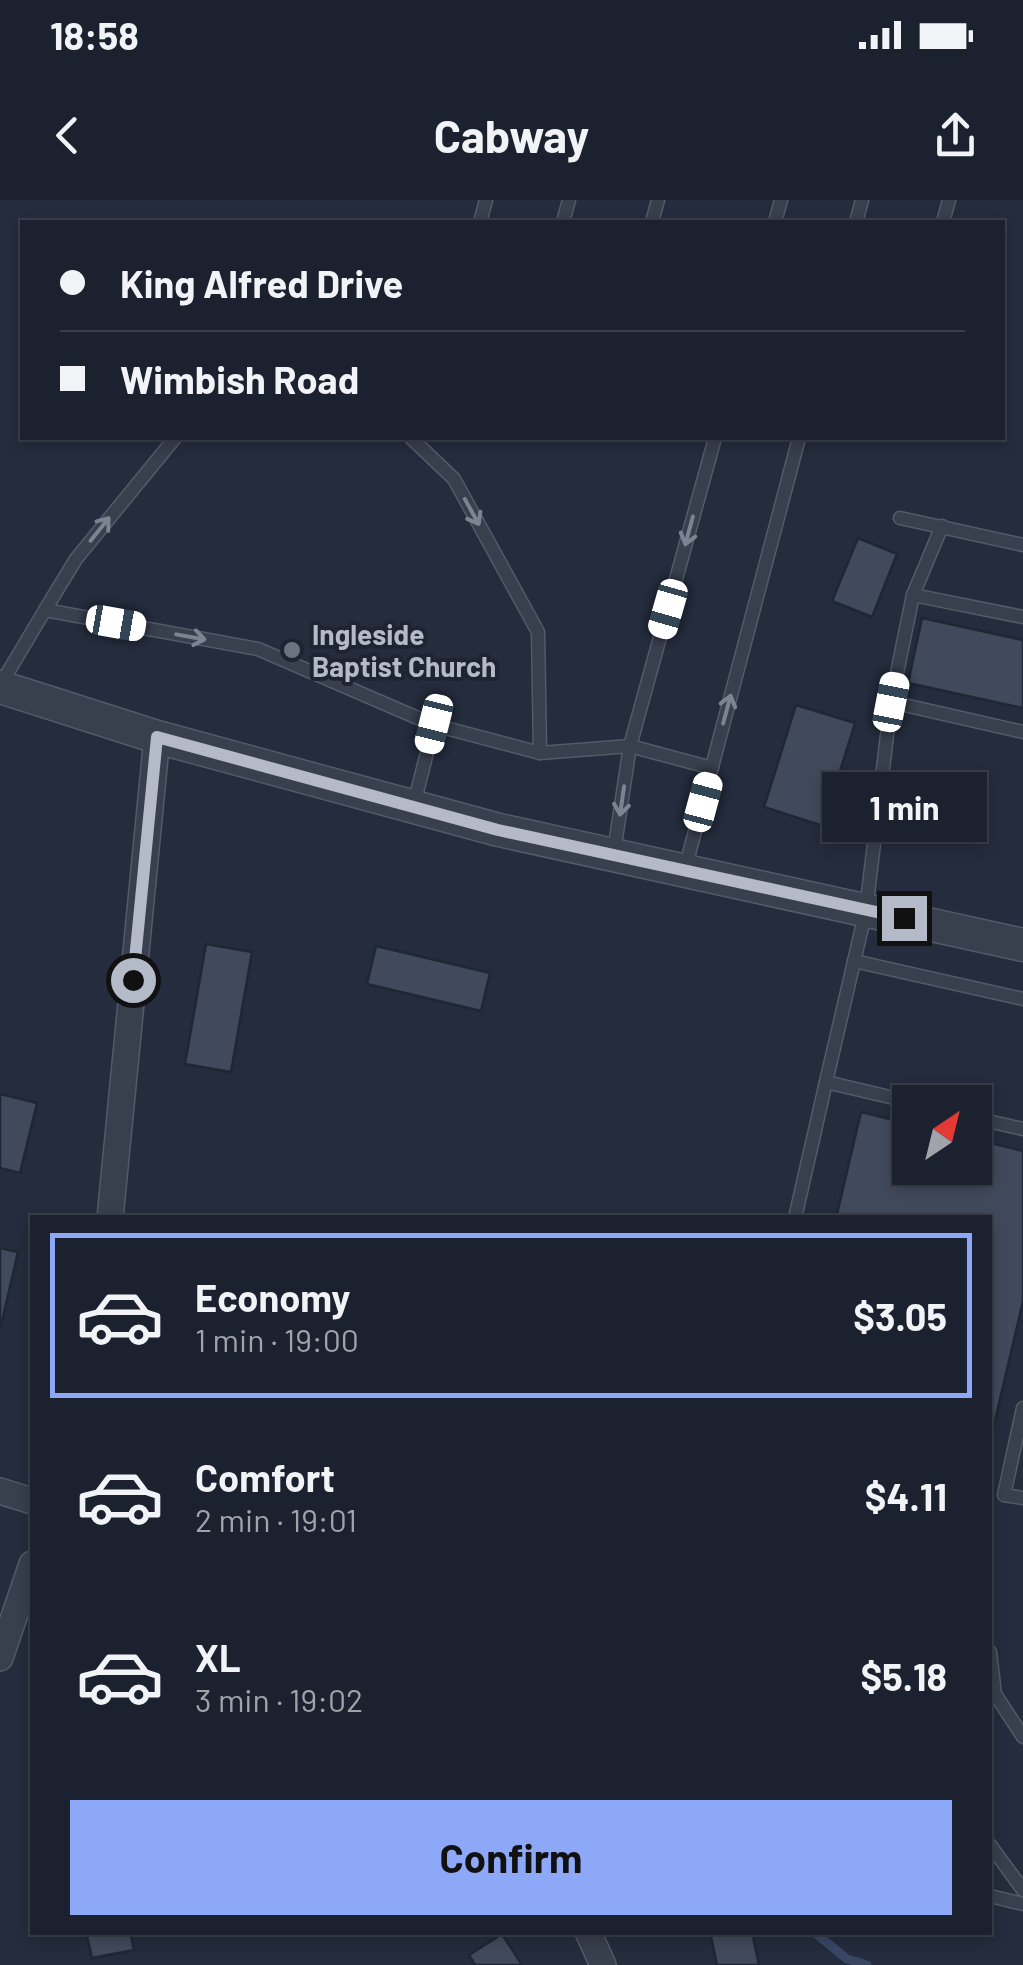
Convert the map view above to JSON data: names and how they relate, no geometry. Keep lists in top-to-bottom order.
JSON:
{
  "places": ["Ingleside Baptist Church"],
  "north": "top right",
  "page": {
    "status": "18:58",
    "header": "Cabway",
    "banner": ["King Alfred Drive", "Wimbish Road"],
    "bubble": "1 min",
    "list": [
      {
        "name": "Economy",
        "note": "1 min · 19:00",
        "value": "$3.05"
      },
      {
        "name": "Comfort",
        "note": "2 min · 19:01",
        "value": "$4.11"
      },
      {
        "name": "XL",
        "note": "3 min · 19:02",
        "value": "$5.18"
      }
    ],
    "buttons": "Confirm"
  }
}
